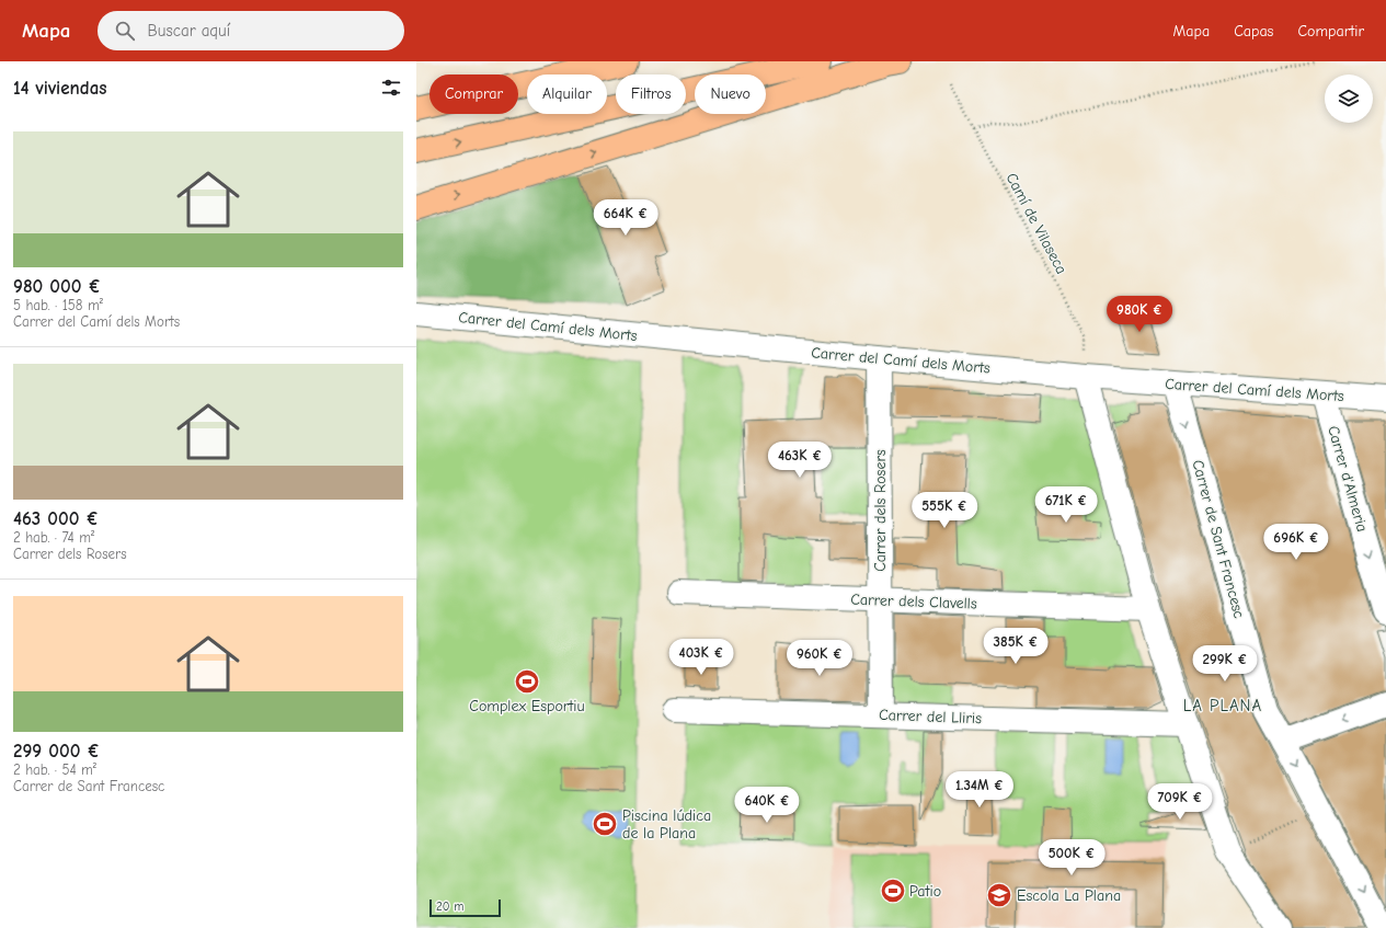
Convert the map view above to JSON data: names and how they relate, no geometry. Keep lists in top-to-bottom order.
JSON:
{
  "streets": {
    "street": [
      "Carrer del Camí dels Morts",
      "Carrer d'Almeria",
      "Carrer dels Rosers",
      "Carrer de Sant Francesc",
      "Carrer dels Clavells",
      "Carrer del Lliris"
    ],
    "path": ["Camí de Vilaseca"]
  },
  "crossings": [
    ["Camí de Vilaseca", "Carrer del Camí dels Morts"],
    ["Carrer del Camí dels Morts", "Carrer d'Almeria"],
    ["Carrer del Camí dels Morts", "Carrer dels Rosers"],
    ["Carrer del Camí dels Morts", "Carrer de Sant Francesc"],
    ["Carrer dels Rosers", "Carrer dels Clavells"],
    ["Carrer dels Rosers", "Carrer del Lliris"]
  ],
  "one_way": ["Carrer d'Almeria"],
  "districts": ["LA PLANA"],
  "places": {
    "sports": ["Complex Esportiu", "Piscina lúdica de la Plana", "Patio"],
    "school or university": ["Escola La Plana"]
  },
  "scale_bar": "20 m",
  "page": {
    "header": "Mapa",
    "search": "Buscar aquí",
    "nav": ["Mapa", "Capas", "Compartir"],
    "heading": "14 viviendas",
    "chip": [
      "Comprar",
      "Alquilar",
      "Filtros",
      "Nuevo"
    ],
    "list": [
      {
        "name": "980 000 €",
        "note": "5 hab. · 158 m² · Carrer del Camí dels Morts"
      },
      {
        "name": "463 000 €",
        "note": "2 hab. · 74 m² · Carrer dels Rosers"
      },
      {
        "name": "299 000 €",
        "note": "2 hab. · 54 m² · Carrer de Sant Francesc"
      }
    ],
    "price": [
      "664K €",
      "980K €",
      "463K €",
      "671K €",
      "555K €",
      "696K €",
      "385K €",
      "403K €",
      "960K €",
      "299K €",
      "1.34M €",
      "709K €",
      "640K €",
      "500K €"
    ],
    "scale": "20 m"
  }
}
